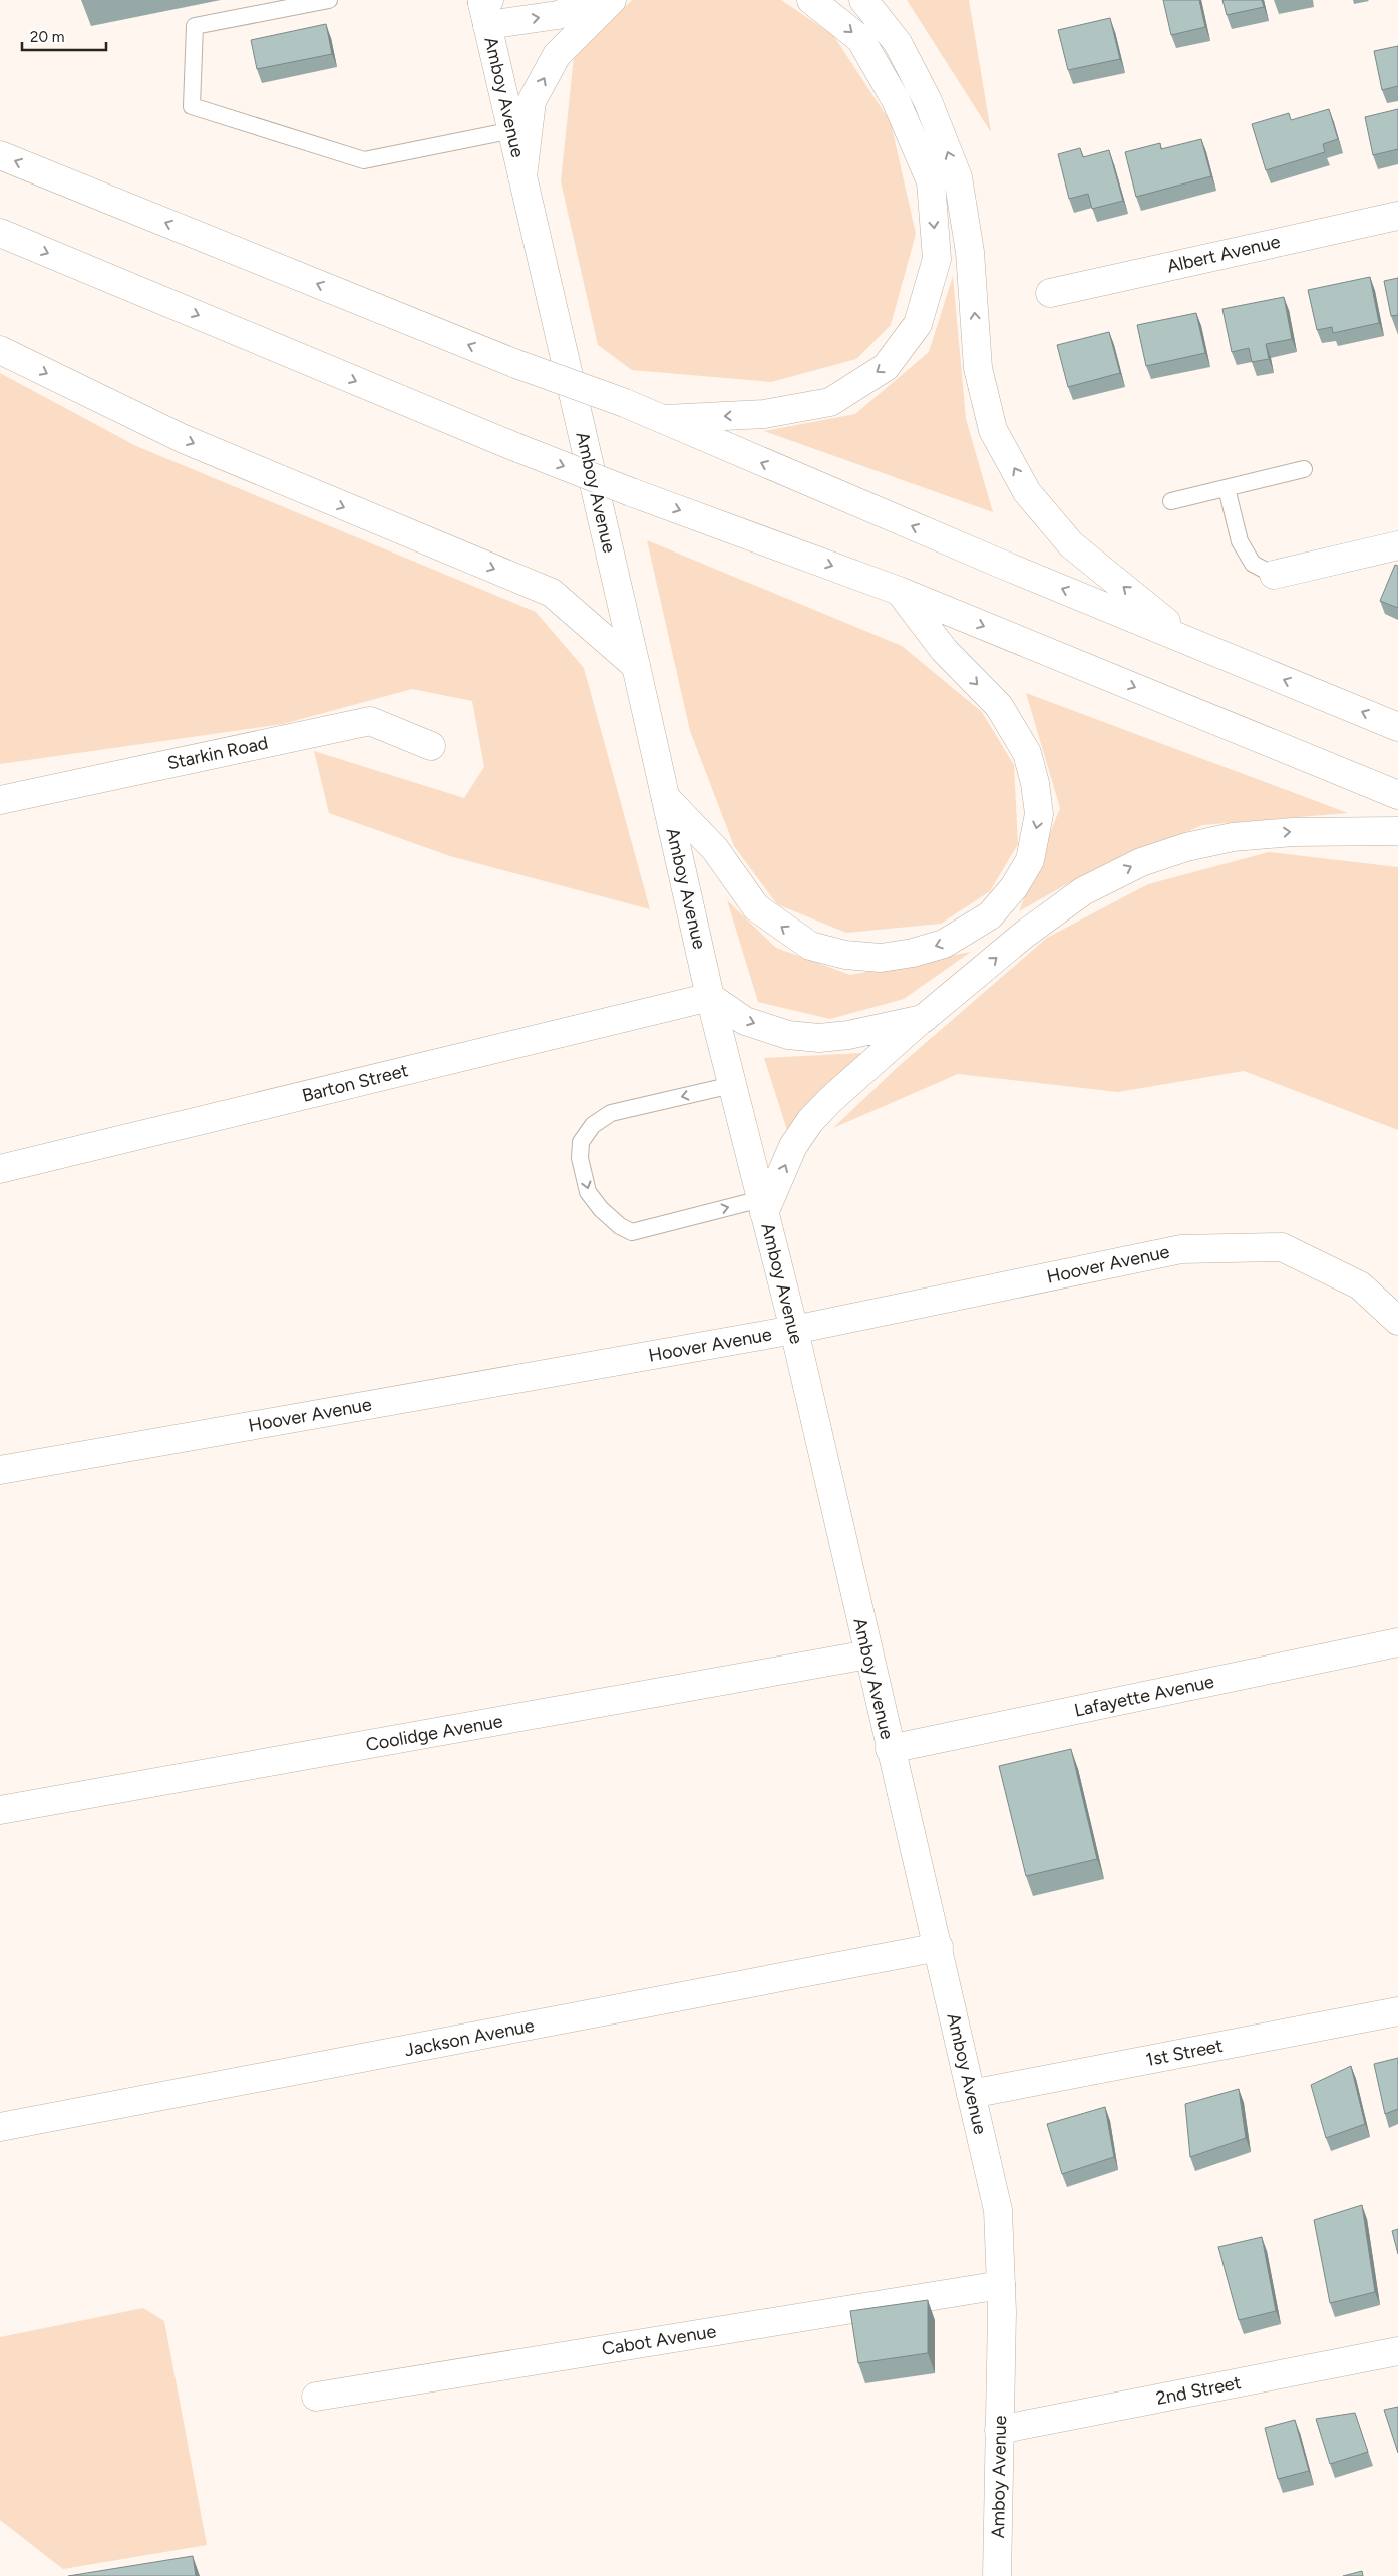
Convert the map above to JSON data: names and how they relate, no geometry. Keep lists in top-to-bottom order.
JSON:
{
  "streets": {
    "main road": [
      "Amboy Avenue",
      "Albert Avenue",
      "Starkin Road",
      "Barton Street",
      "Hoover Avenue",
      "Lafayette Avenue",
      "Coolidge Avenue",
      "Jackson Avenue",
      "1st Street",
      "Cabot Avenue",
      "2nd Street"
    ]
  },
  "crossings": [
    ["Amboy Avenue", "Barton Street"],
    ["Amboy Avenue", "Hoover Avenue"],
    ["Amboy Avenue", "Lafayette Avenue"],
    ["Amboy Avenue", "Coolidge Avenue"],
    ["Amboy Avenue", "Jackson Avenue"],
    ["Amboy Avenue", "1st Street"],
    ["Amboy Avenue", "Cabot Avenue"],
    ["Amboy Avenue", "2nd Street"]
  ],
  "scale_bar": "20 m"
}
